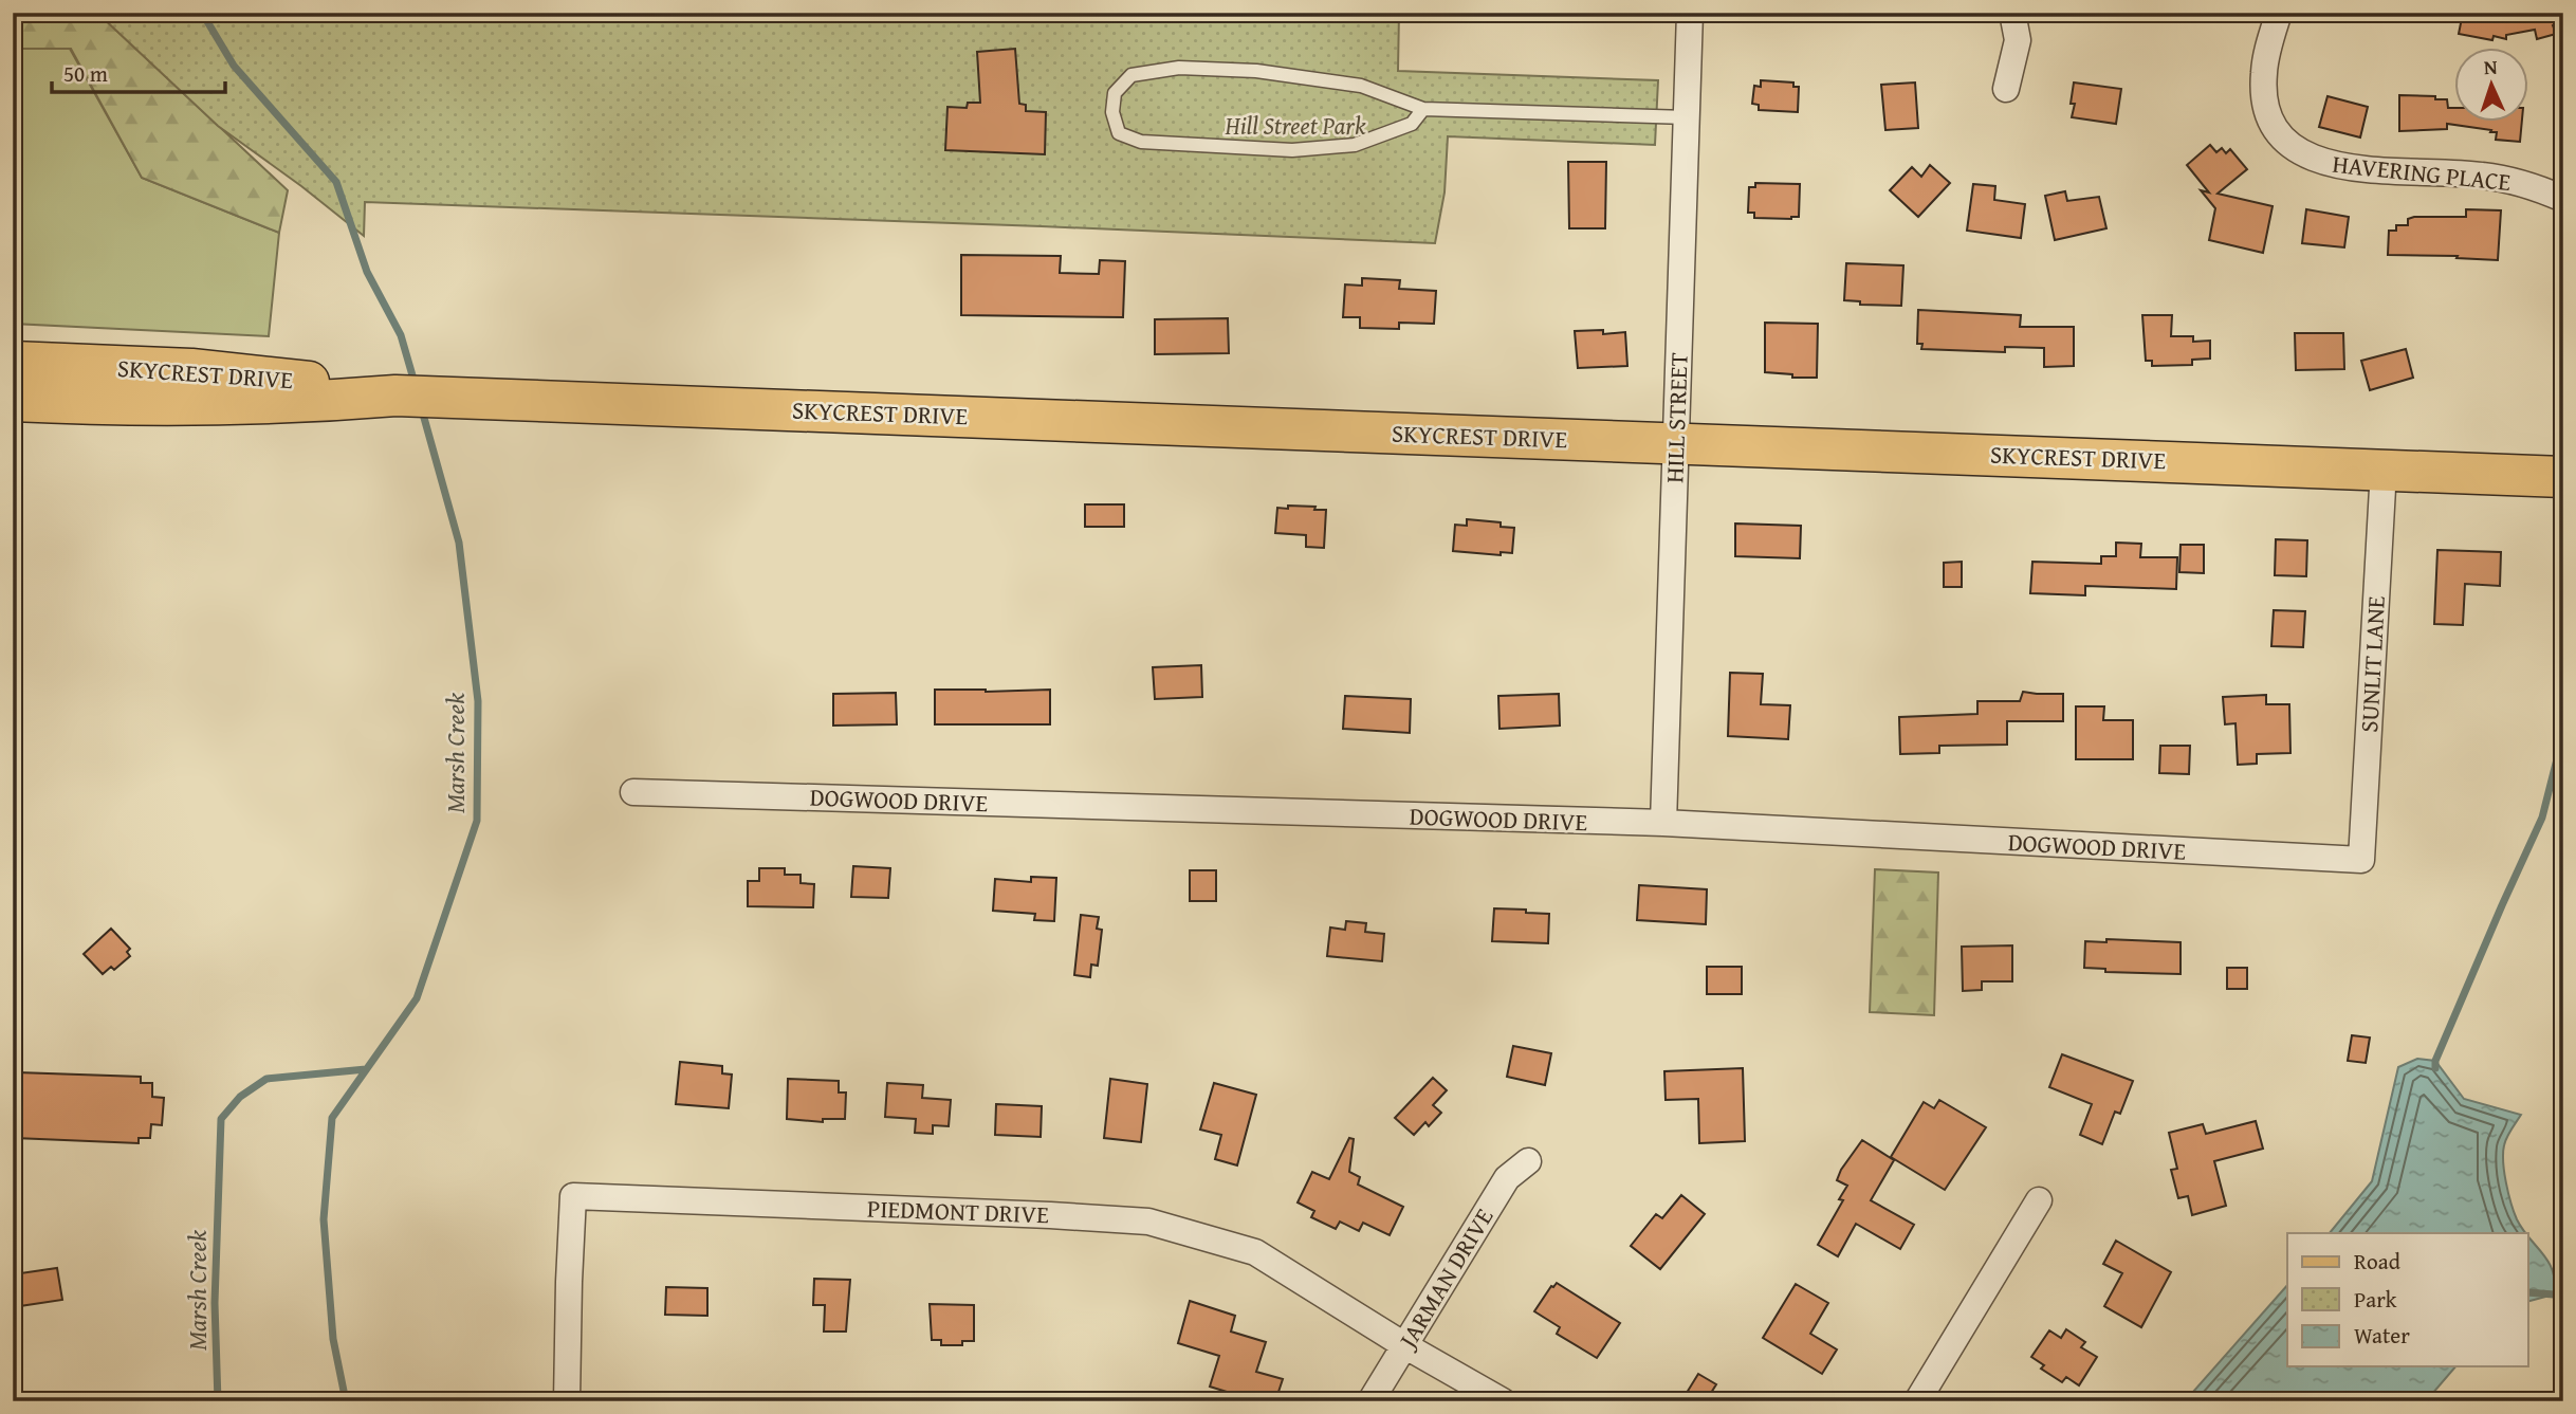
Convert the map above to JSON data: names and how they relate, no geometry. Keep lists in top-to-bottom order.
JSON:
{
  "streets": {
    "main road": ["SKYCREST DRIVE"],
    "street": [
      "HAVERING PLACE",
      "HILL STREET",
      "SUNLIT LANE",
      "DOGWOOD DRIVE",
      "PIEDMONT DRIVE",
      "JARMAN DRIVE"
    ]
  },
  "crossings": [
    ["SKYCREST DRIVE", "HILL STREET"],
    ["SKYCREST DRIVE", "SUNLIT LANE"],
    ["HILL STREET", "DOGWOOD DRIVE"],
    ["SUNLIT LANE", "DOGWOOD DRIVE"],
    ["PIEDMONT DRIVE", "JARMAN DRIVE"]
  ],
  "water": ["Marsh Creek"],
  "parks": ["Hill Street Park"],
  "legend": ["Road", "Park", "Water"],
  "scale_bar": "50 m",
  "north": "top"
}
